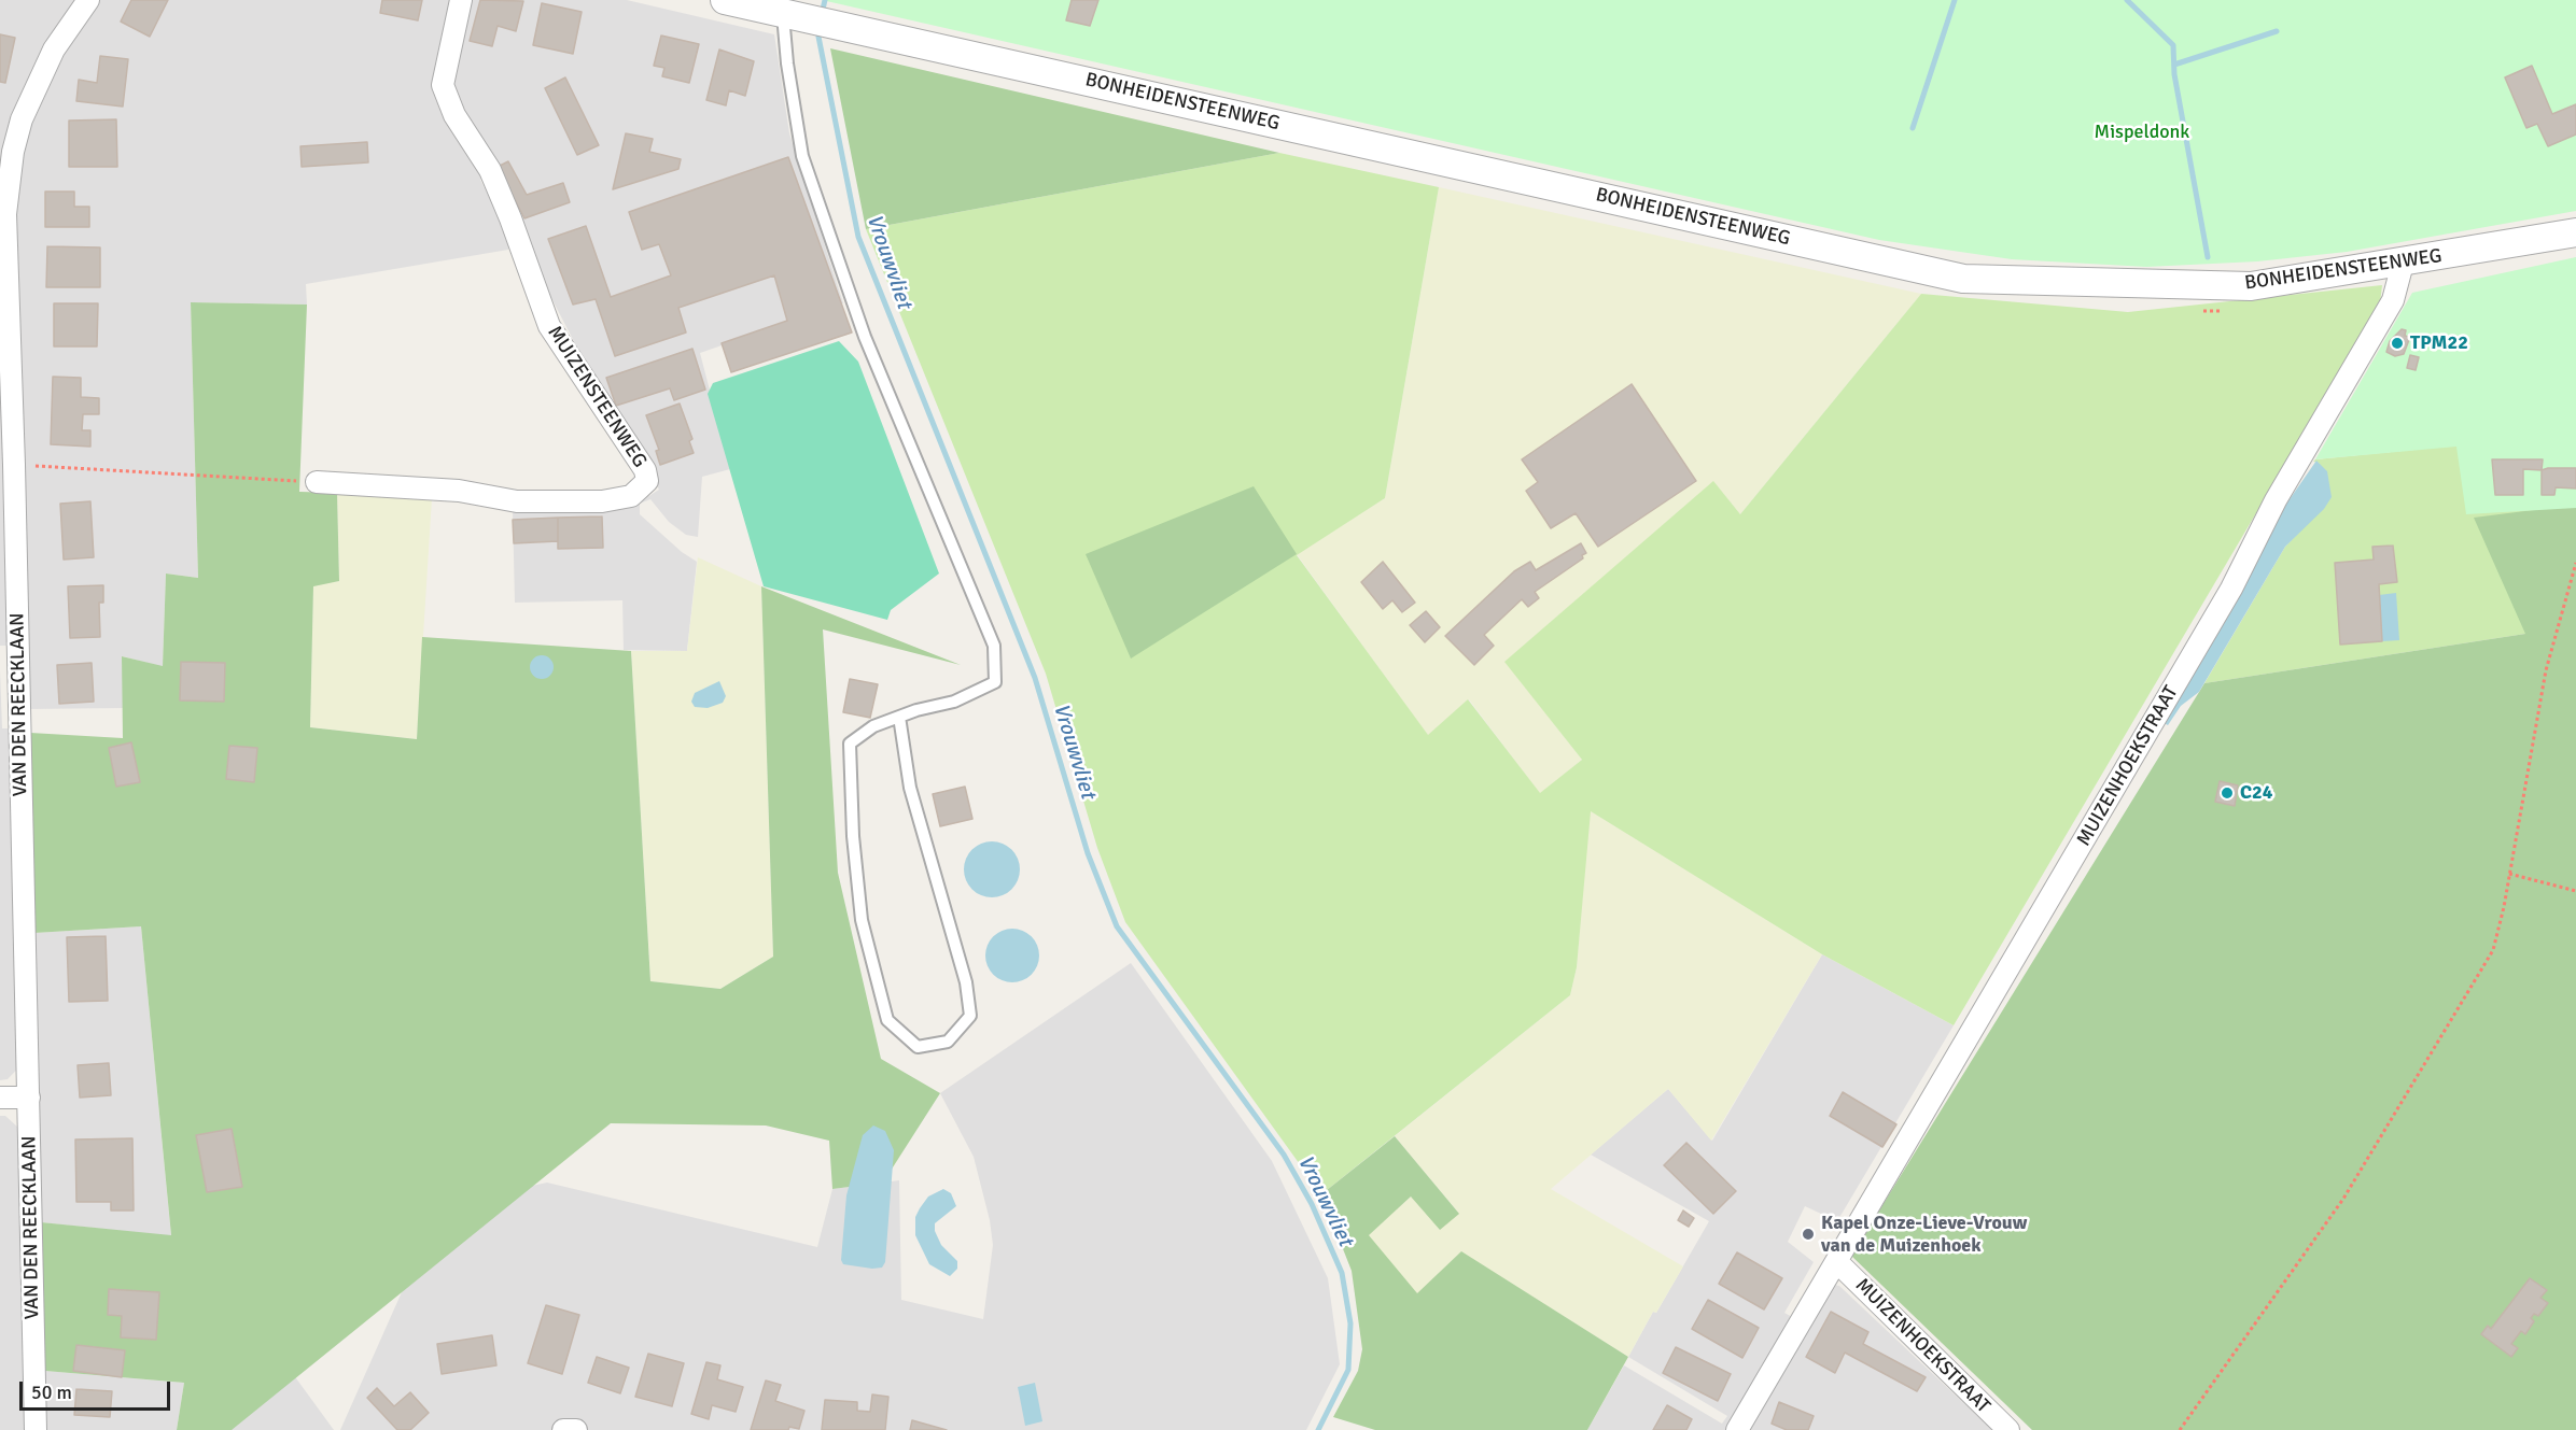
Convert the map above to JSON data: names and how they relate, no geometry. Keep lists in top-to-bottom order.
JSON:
{
  "streets": {
    "street": [
      "BONHEIDENSTEENWEG",
      "MUIZENSTEENWEG",
      "VAN DEN REECKLAAN",
      "MUIZENHOEKSTRAAT"
    ]
  },
  "crossings": [
    ["BONHEIDENSTEENWEG", "MUIZENHOEKSTRAAT"]
  ],
  "water": ["Vrouwvliet"],
  "parks": ["Mispeldonk"],
  "places": ["TPM22", "C24", "Kapel Onze-Lieve-Vrouw van de Muizenhoek"],
  "scale_bar": "50 m"
}
